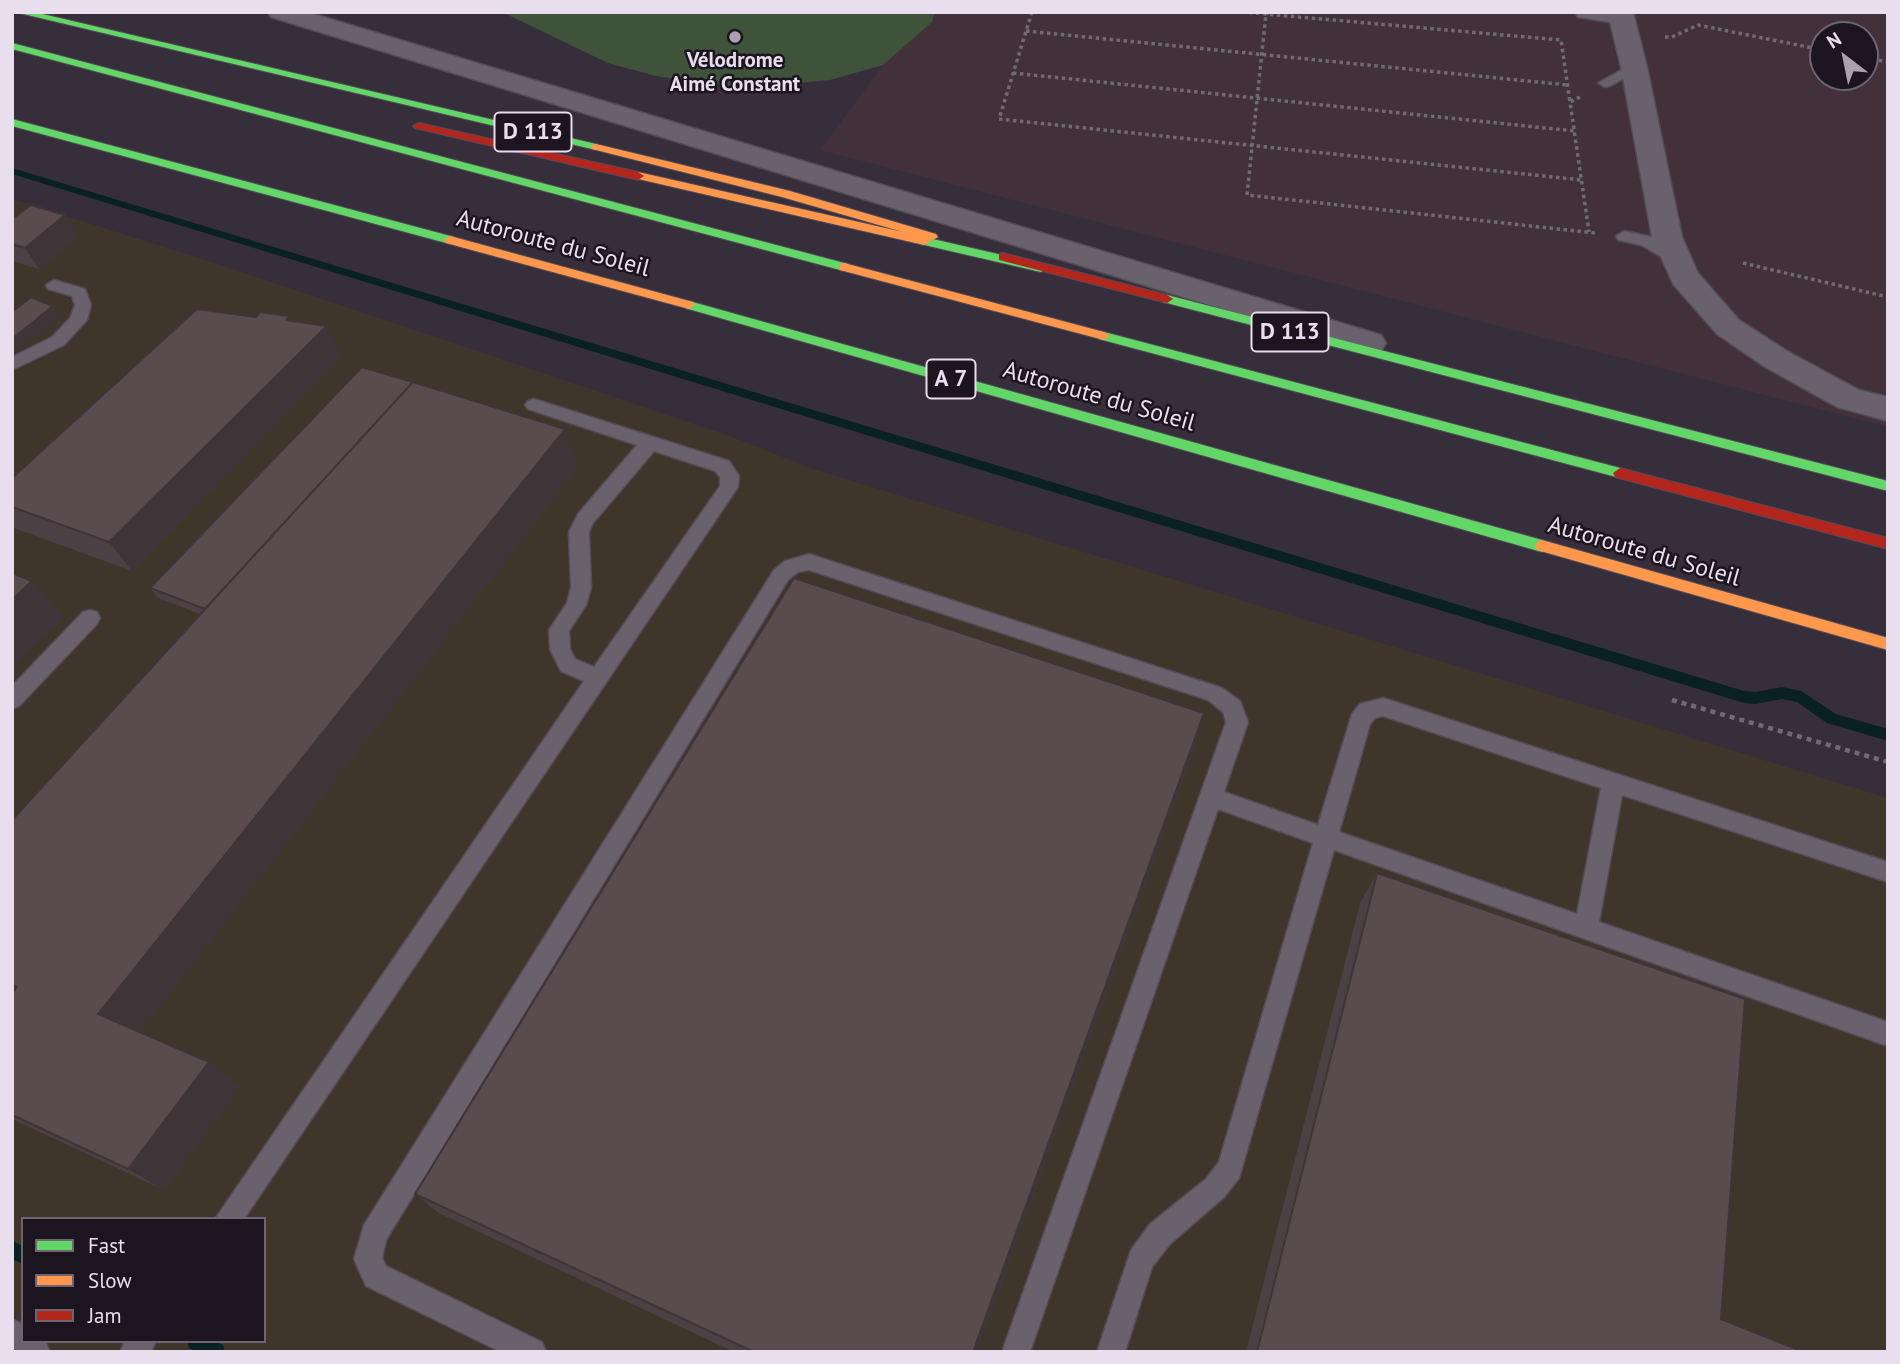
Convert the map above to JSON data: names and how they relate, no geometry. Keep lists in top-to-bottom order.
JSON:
{
  "streets": {
    "main road": ["D 113", "Autoroute du Soleil", "A 7"]
  },
  "places": ["Vélodrome Aimé Constant"],
  "legend": ["Fast", "Slow", "Jam"],
  "north": "top left"
}
